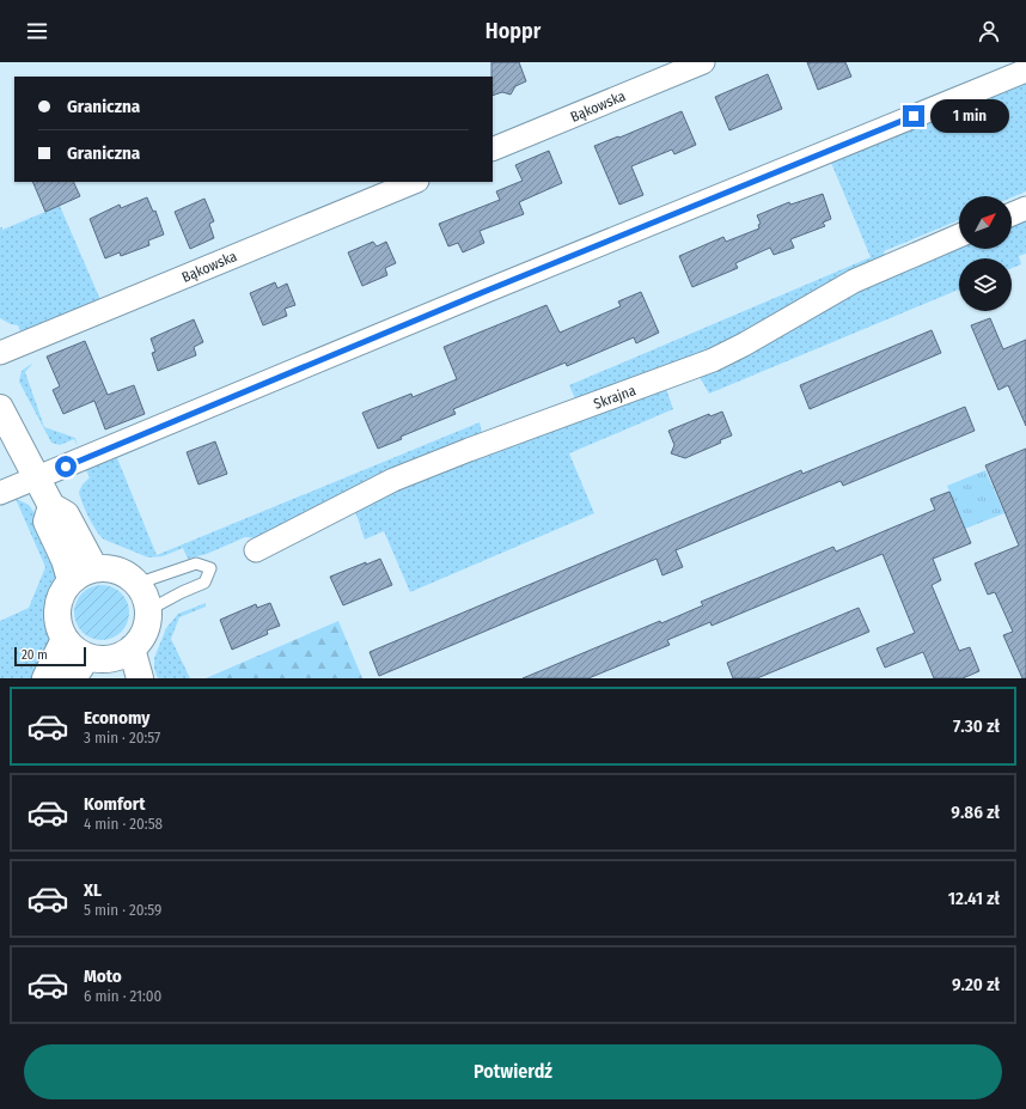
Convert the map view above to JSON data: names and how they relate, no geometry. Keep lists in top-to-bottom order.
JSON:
{
  "streets": {
    "street": ["Bąkowska", "Skrajna"]
  },
  "scale_bar": "20 m",
  "north": "top right",
  "page": {
    "header": "Hoppr",
    "banner": ["Graniczna", "Graniczna"],
    "bubble": "1 min",
    "scale": "20 m",
    "list": [
      {
        "name": "Economy",
        "note": "3 min · 20:57",
        "value": "7.30 zł"
      },
      {
        "name": "Komfort",
        "note": "4 min · 20:58",
        "value": "9.86 zł"
      },
      {
        "name": "XL",
        "note": "5 min · 20:59",
        "value": "12.41 zł"
      },
      {
        "name": "Moto",
        "note": "6 min · 21:00",
        "value": "9.20 zł"
      }
    ],
    "buttons": "Potwierdź"
  }
}
